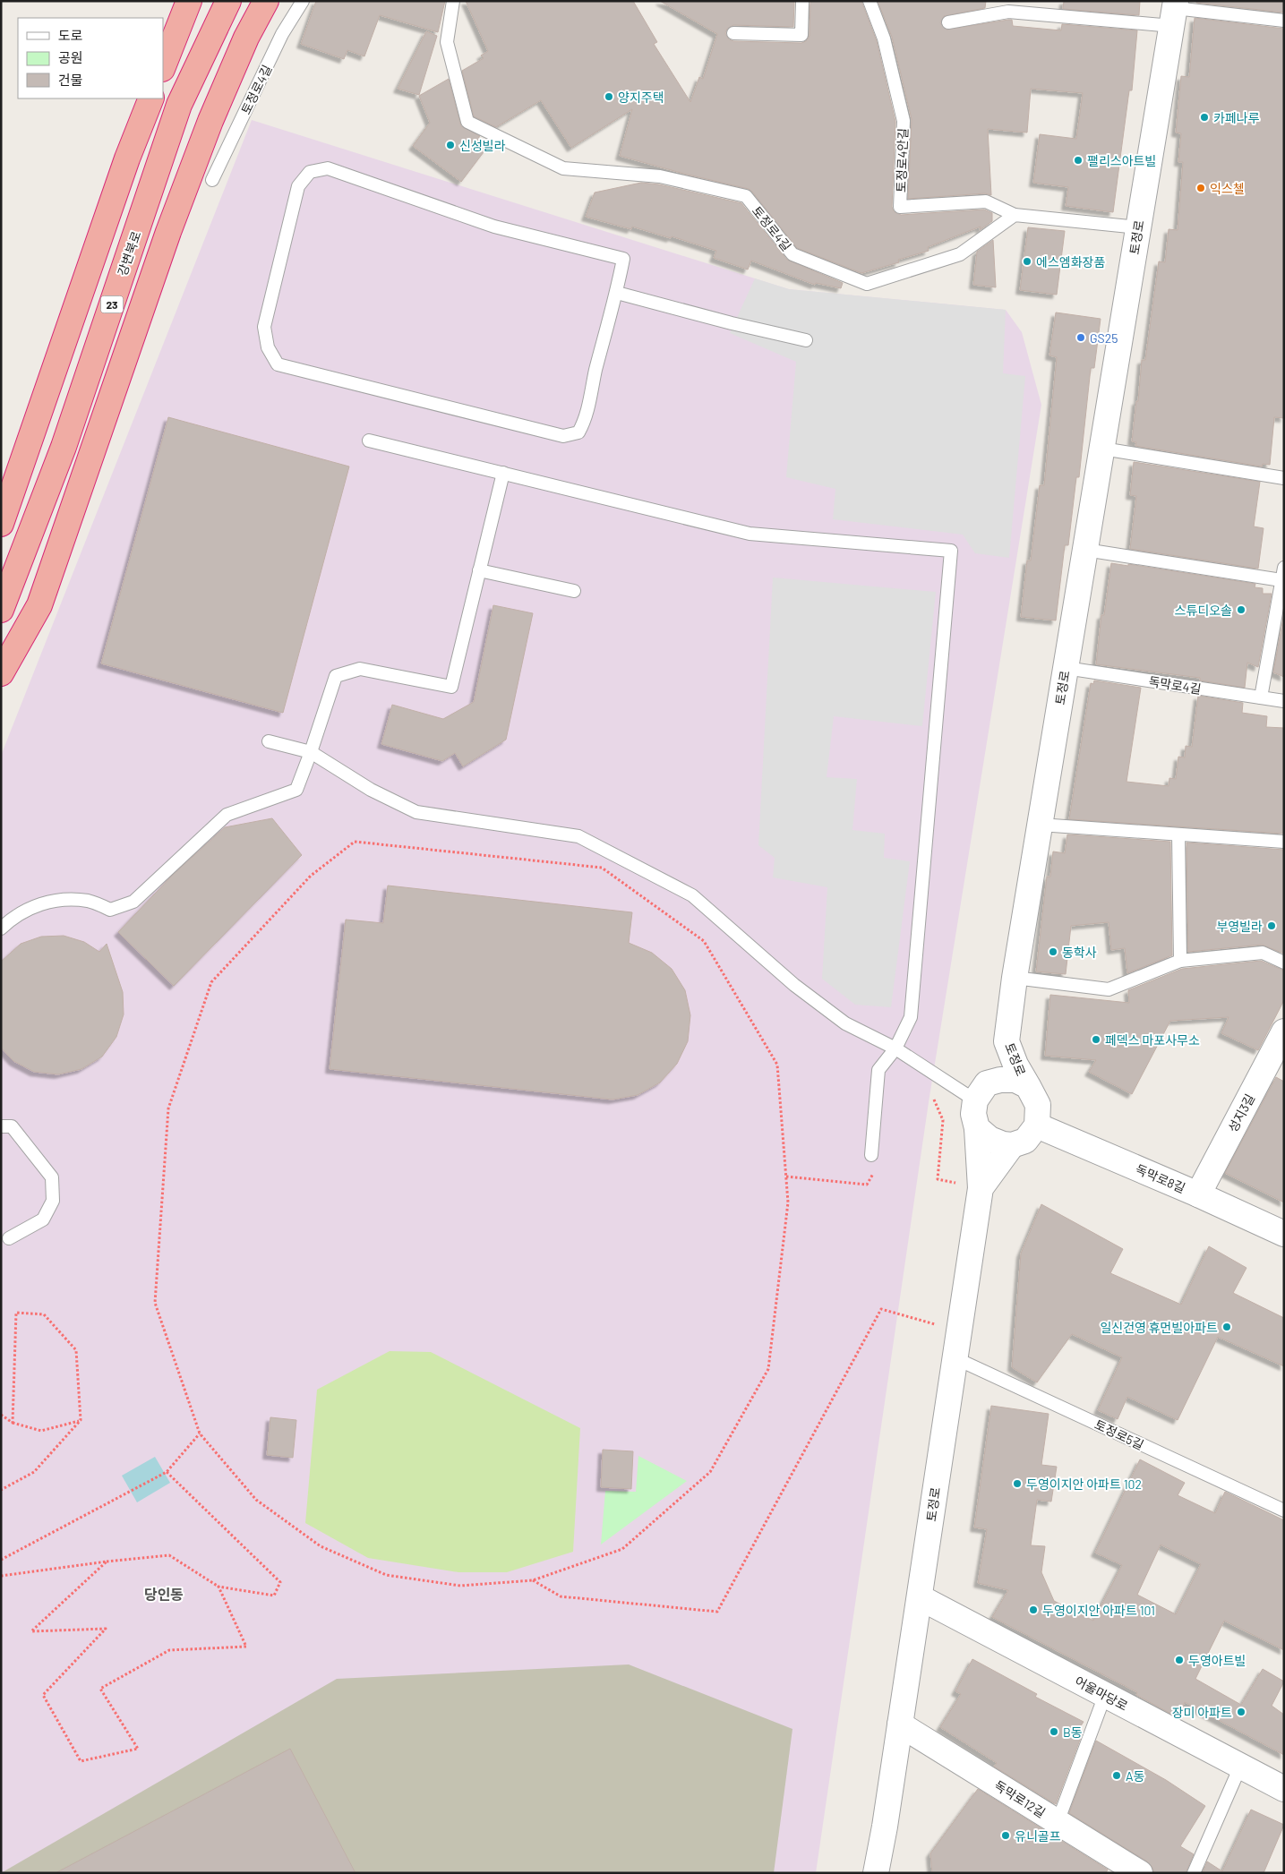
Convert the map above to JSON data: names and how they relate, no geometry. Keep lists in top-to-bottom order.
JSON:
{
  "streets": {
    "highway": ["강변북로", "23"],
    "street": [
      "토정로",
      "성지3길",
      "독막로8길",
      "어울마당로",
      "독막로12길"
    ],
    "lane": [
      "토정로4길",
      "토정로4안길",
      "독막로4길",
      "토정로5길"
    ]
  },
  "crossings": [
    ["토정로4길", "토정로4안길"],
    ["토정로", "독막로4길"],
    ["토정로", "독막로8길"],
    ["토정로", "토정로5길"],
    ["토정로", "어울마당로"],
    ["토정로", "독막로12길"],
    ["성지3길", "독막로8길"]
  ],
  "districts": ["당인동"],
  "places": [
    "양지주택",
    "카페나루",
    "신성빌라",
    "팰리스아트빌",
    "익스첼",
    "에스엠화장품",
    "GS25",
    "스튜디오솔",
    "부영빌라",
    "동학사",
    "페덱스 마포사무소",
    "일신건영 휴먼빌아파트",
    "두영이지안 아파트 102",
    "두영이지안 아파트 101",
    "두영아트빌",
    "장미 아파트",
    "B동",
    "A동",
    "유니골프"
  ],
  "legend": ["도로", "공원", "건물"]
}
